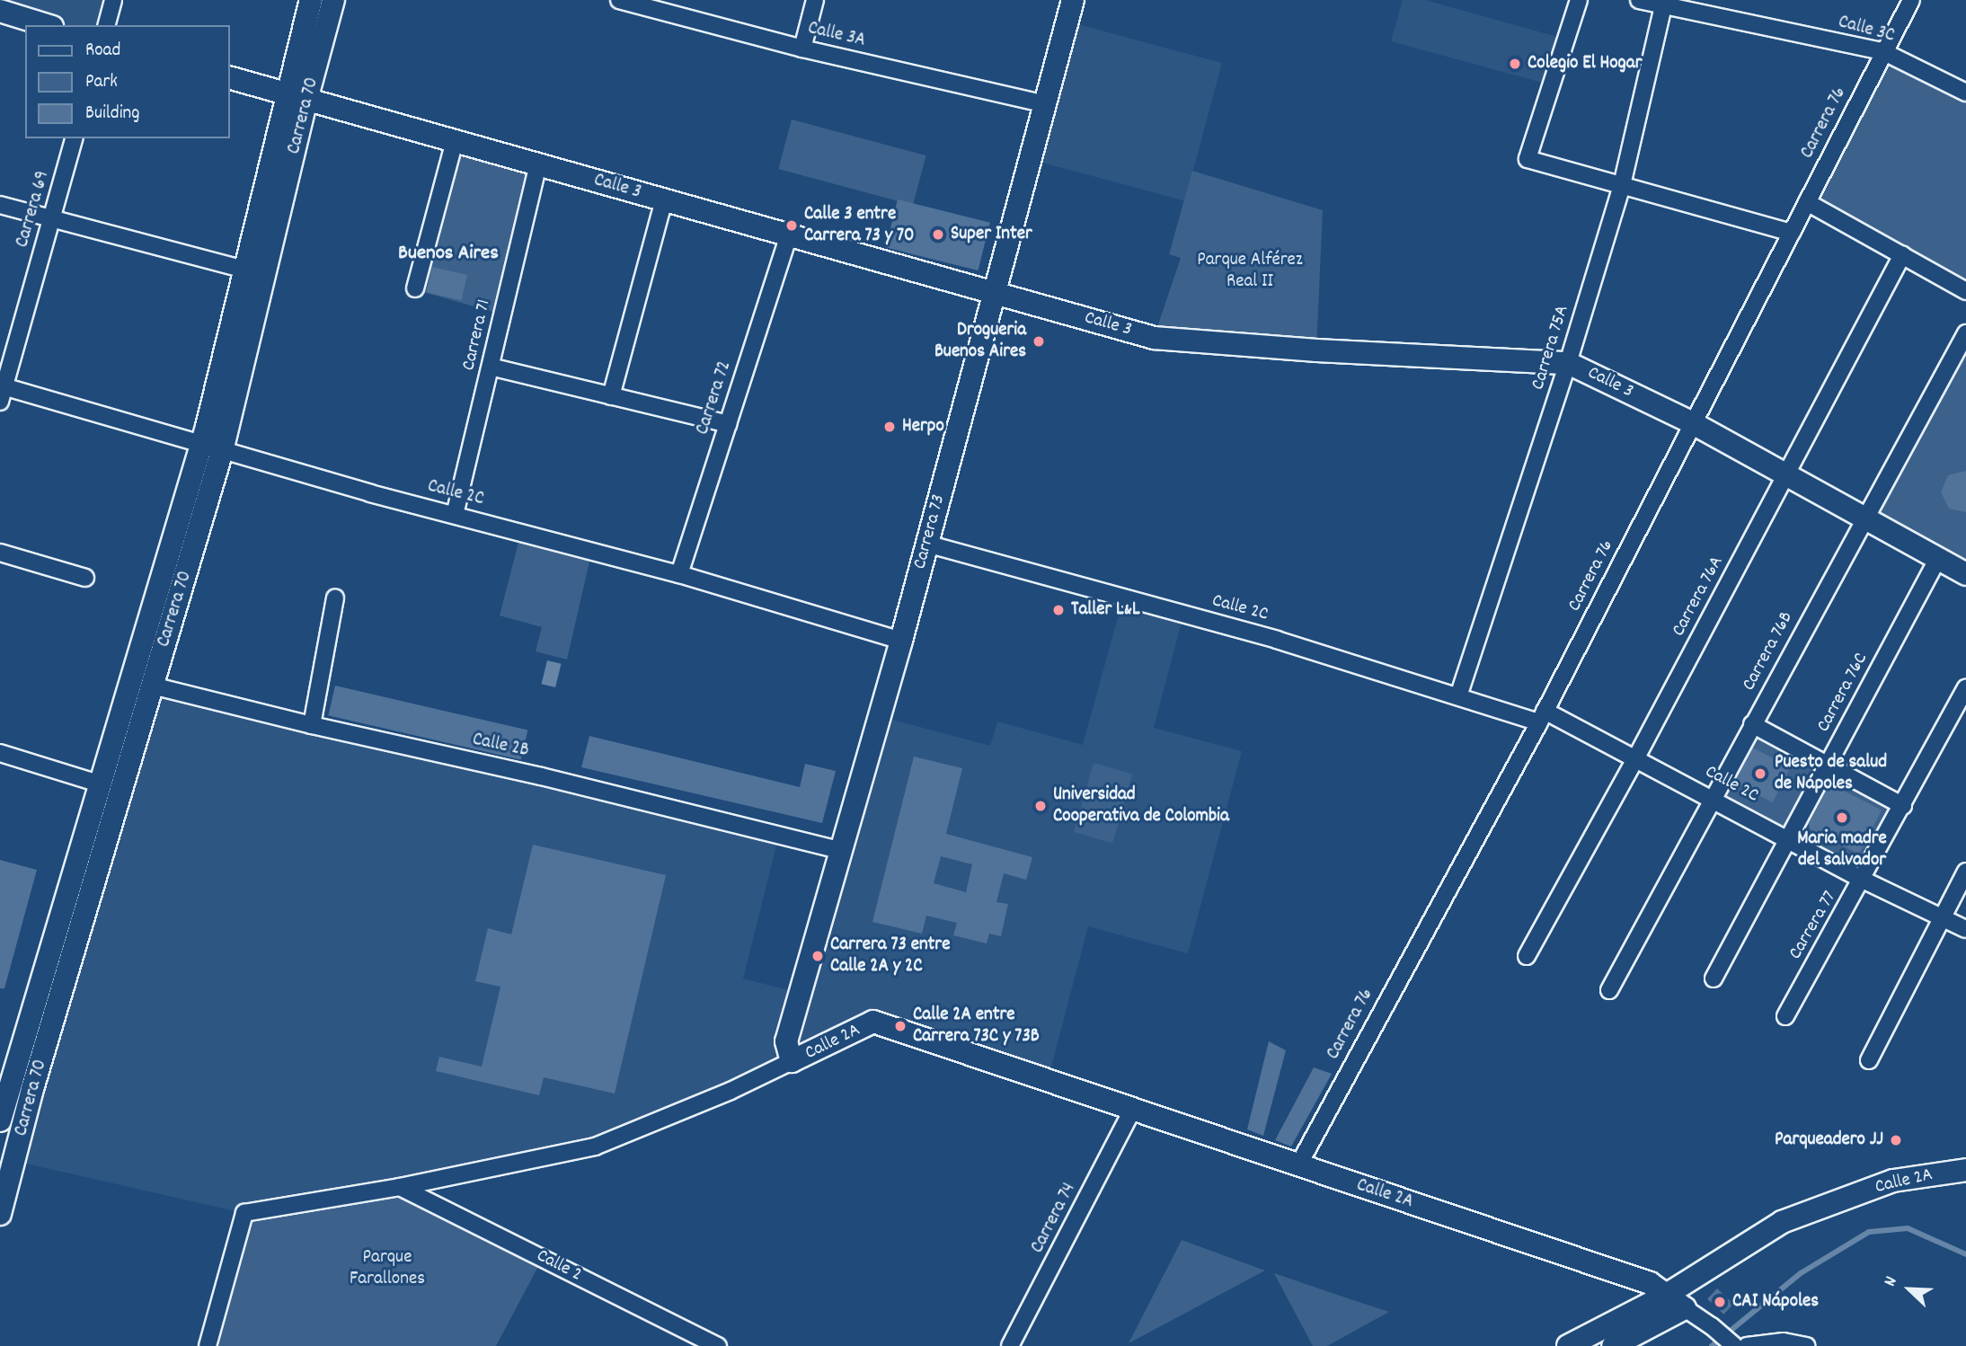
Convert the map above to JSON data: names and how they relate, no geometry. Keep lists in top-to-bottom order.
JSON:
{
  "streets": {
    "street": [
      "Calle 3C",
      "Calle 3A",
      "Carrera 70",
      "Carrera 76",
      "Calle 3",
      "Carrera 69",
      "Carrera 71",
      "Carrera 75A",
      "Carrera 72",
      "Calle 2C",
      "Carrera 73",
      "Carrera 76A",
      "Carrera 76B",
      "Carrera 76C",
      "Calle 2B",
      "Carrera 77",
      "Calle 2A",
      "Carrera 74",
      "Calle 2"
    ]
  },
  "crossings": [
    ["Calle 3C", "Carrera 76"],
    ["Calle 3C", "Carrera 75A"],
    ["Calle 3A", "Carrera 73"],
    ["Carrera 70", "Calle 3"],
    ["Carrera 70", "Calle 2C"],
    ["Carrera 70", "Calle 2B"],
    ["Carrera 76", "Calle 3"],
    ["Carrera 76", "Calle 2C"],
    ["Carrera 76", "Calle 2A"],
    ["Calle 3", "Carrera 71"],
    ["Calle 3", "Carrera 75A"],
    ["Calle 3", "Carrera 72"],
    ["Calle 3", "Carrera 73"],
    ["Calle 3", "Carrera 76A"],
    ["Calle 3", "Carrera 76B"],
    ["Calle 3", "Carrera 76C"],
    ["Carrera 69", "Calle 2C"],
    ["Carrera 71", "Calle 2C"],
    ["Carrera 75A", "Calle 2C"],
    ["Carrera 72", "Calle 2C"],
    ["Calle 2C", "Carrera 73"],
    ["Calle 2C", "Carrera 76A"],
    ["Calle 2C", "Carrera 76B"],
    ["Calle 2C", "Carrera 76C"],
    ["Calle 2C", "Carrera 77"],
    ["Carrera 73", "Calle 2B"],
    ["Carrera 73", "Calle 2A"],
    ["Calle 2A", "Carrera 74"]
  ],
  "districts": ["Buenos Aires"],
  "parks": ["Parque Alférez Real II", "Parque Farallones"],
  "places": [
    "Colegio El Hogar",
    "Calle 3 entre Carrera 73 y 70",
    "Super Inter",
    "Drogueria Buenos Aires",
    "Herpo",
    "Taller L&L",
    "Puesto de salud de Nápoles",
    "Universidad Cooperativa de Colombia",
    "Maria madre del salvador",
    "Carrera 73 entre Calle 2A y 2C",
    "Calle 2A entre Carrera 73C y 73B",
    "Parqueadero JJ",
    "CAI Nápoles"
  ],
  "legend": ["Road", "Park", "Building"],
  "north": "top left"
}
